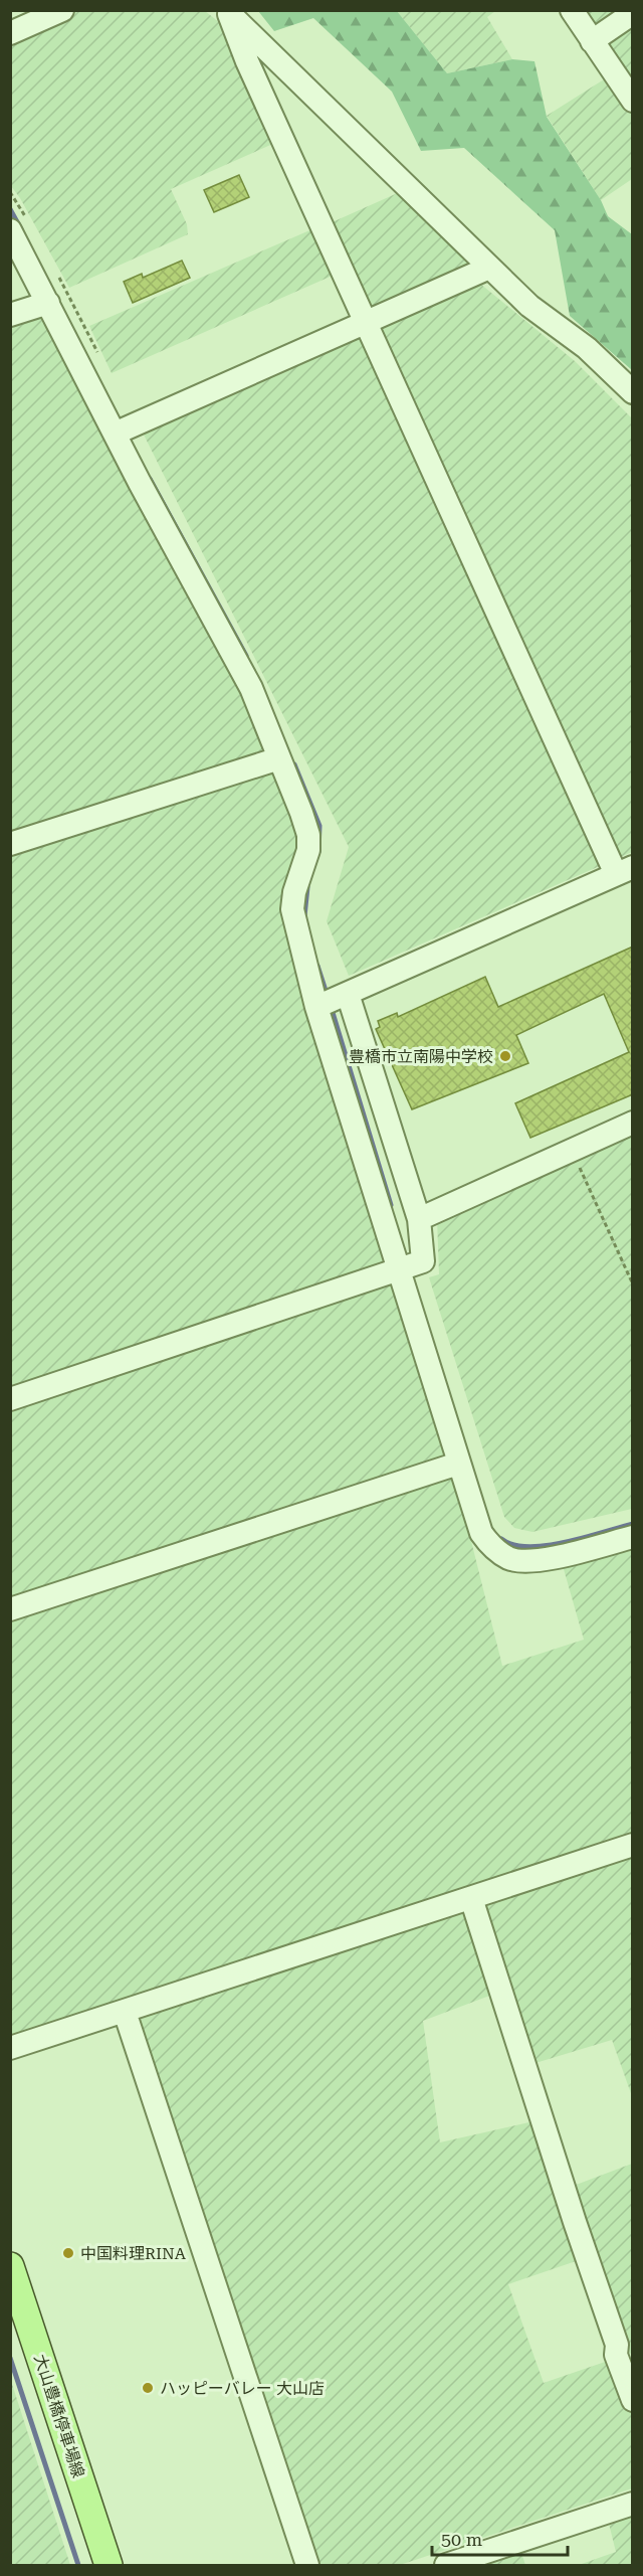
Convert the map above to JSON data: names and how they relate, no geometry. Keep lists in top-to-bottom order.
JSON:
{
  "streets": {
    "main road": ["大山豊橋停車場線"]
  },
  "places": ["豊橋市立南陽中学校", "中国料理RINA", "ハッピーバレー 大山店"],
  "scale_bar": "50 m"
}
